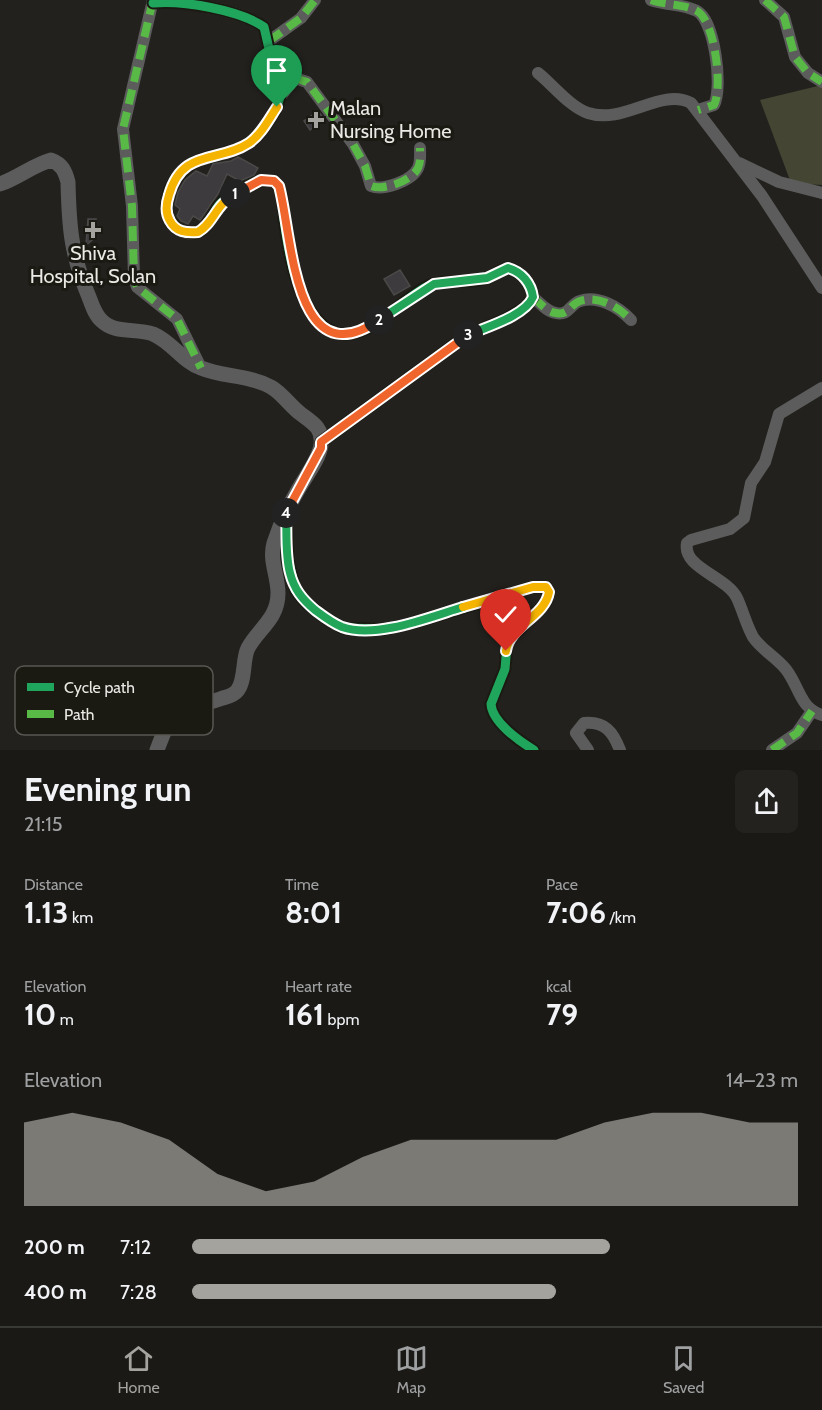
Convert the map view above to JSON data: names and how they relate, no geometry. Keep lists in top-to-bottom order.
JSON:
{
  "places": {
    "health": ["Malan Nursing Home", "Shiva Hospital, Solan"]
  },
  "legend": ["Cycle path", "Path"],
  "page": {
    "pins": [
      "1",
      "2",
      "3",
      "4"
    ],
    "heading": ["Evening run", "21:15"],
    "stats": [
      ["Distance", "1.13 km"],
      ["Time", "8:01"],
      ["Pace", "7:06 /km"],
      ["Elevation", "10 m"],
      ["Heart rate", "161 bpm"],
      ["kcal", "79"]
    ],
    "chart": ["Elevation", "14–23 m"],
    "list": [
      {
        "name": "200 m",
        "note": "7:12"
      },
      {
        "name": "400 m",
        "note": "7:28"
      }
    ],
    "tabs": ["Home", "Map", "Saved"]
  }
}
